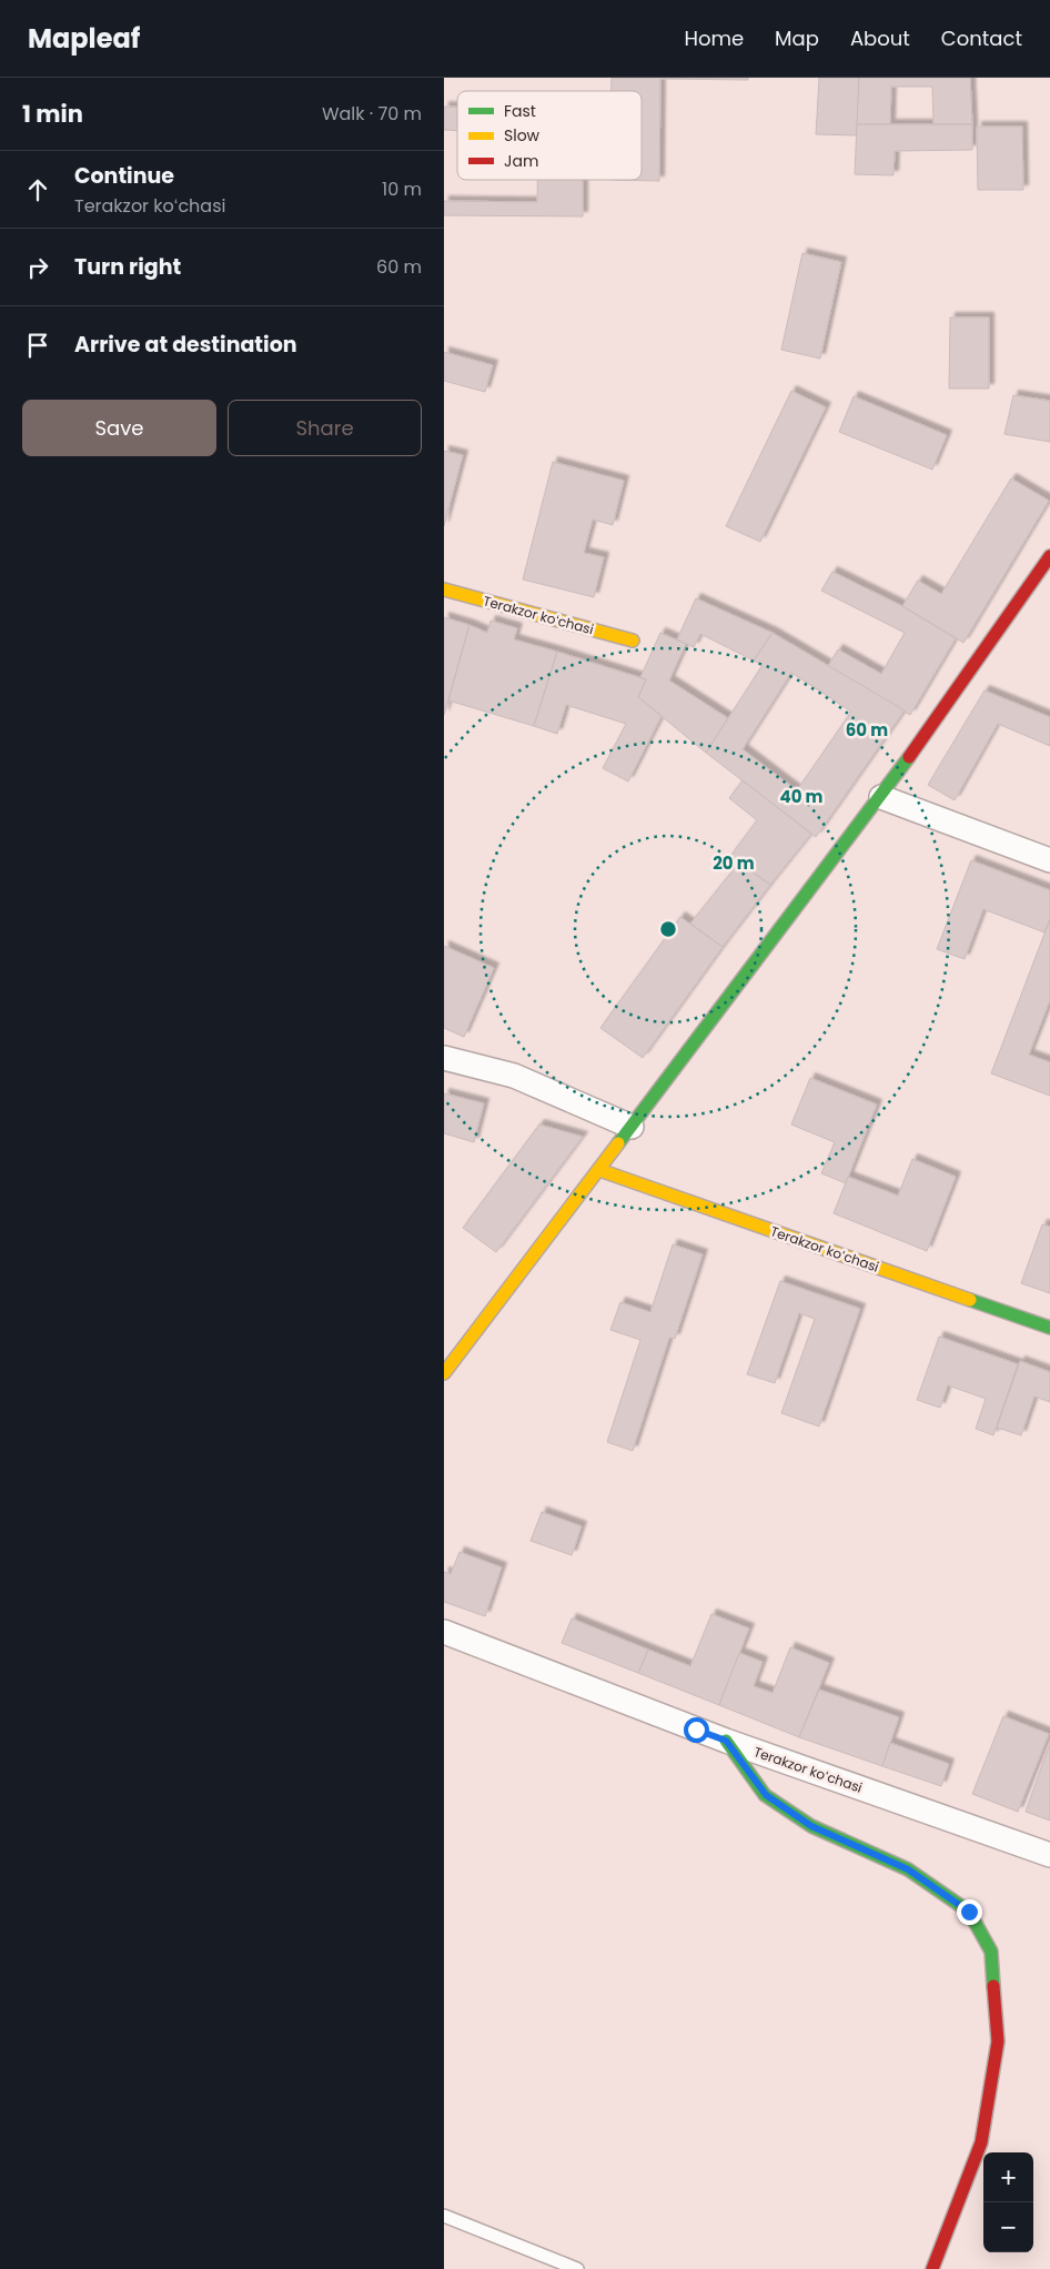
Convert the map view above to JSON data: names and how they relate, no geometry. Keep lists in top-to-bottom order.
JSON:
{
  "streets": {
    "street": ["Terakzor koʻchasi"]
  },
  "legend": ["Fast", "Slow", "Jam"],
  "page": {
    "header": "Mapleaf",
    "nav": [
      "Home",
      "Map",
      "About",
      "Contact"
    ],
    "heading": ["1 min", "Walk · 70 m"],
    "list": [
      ["Continue", "Terakzor koʻchasi", "10 m"],
      ["Turn right", "60 m"],
      "Arrive at destination"
    ],
    "buttons": ["Save", "Share"],
    "map_buttons": ["+", "−"]
  },
  "rings": ["60 m", "40 m", "20 m"]
}
